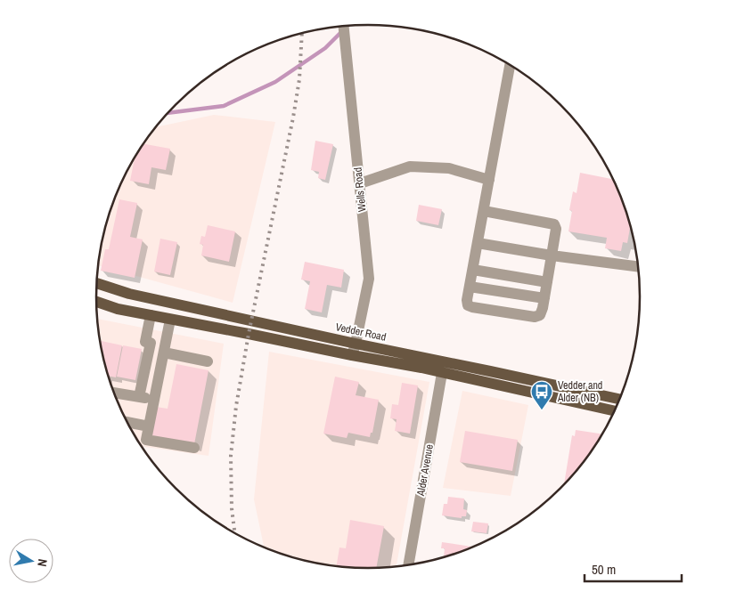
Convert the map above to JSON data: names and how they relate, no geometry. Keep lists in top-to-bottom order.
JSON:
{
  "streets": {
    "main road": ["Vedder Road"],
    "street": ["Wells Road", "Alder Avenue"]
  },
  "crossings": [
    ["Wells Road", "Vedder Road"]
  ],
  "places": {
    "bus stop": ["Vedder and Alder (NB)"]
  },
  "scale_bar": "50 m",
  "north": "right"
}
